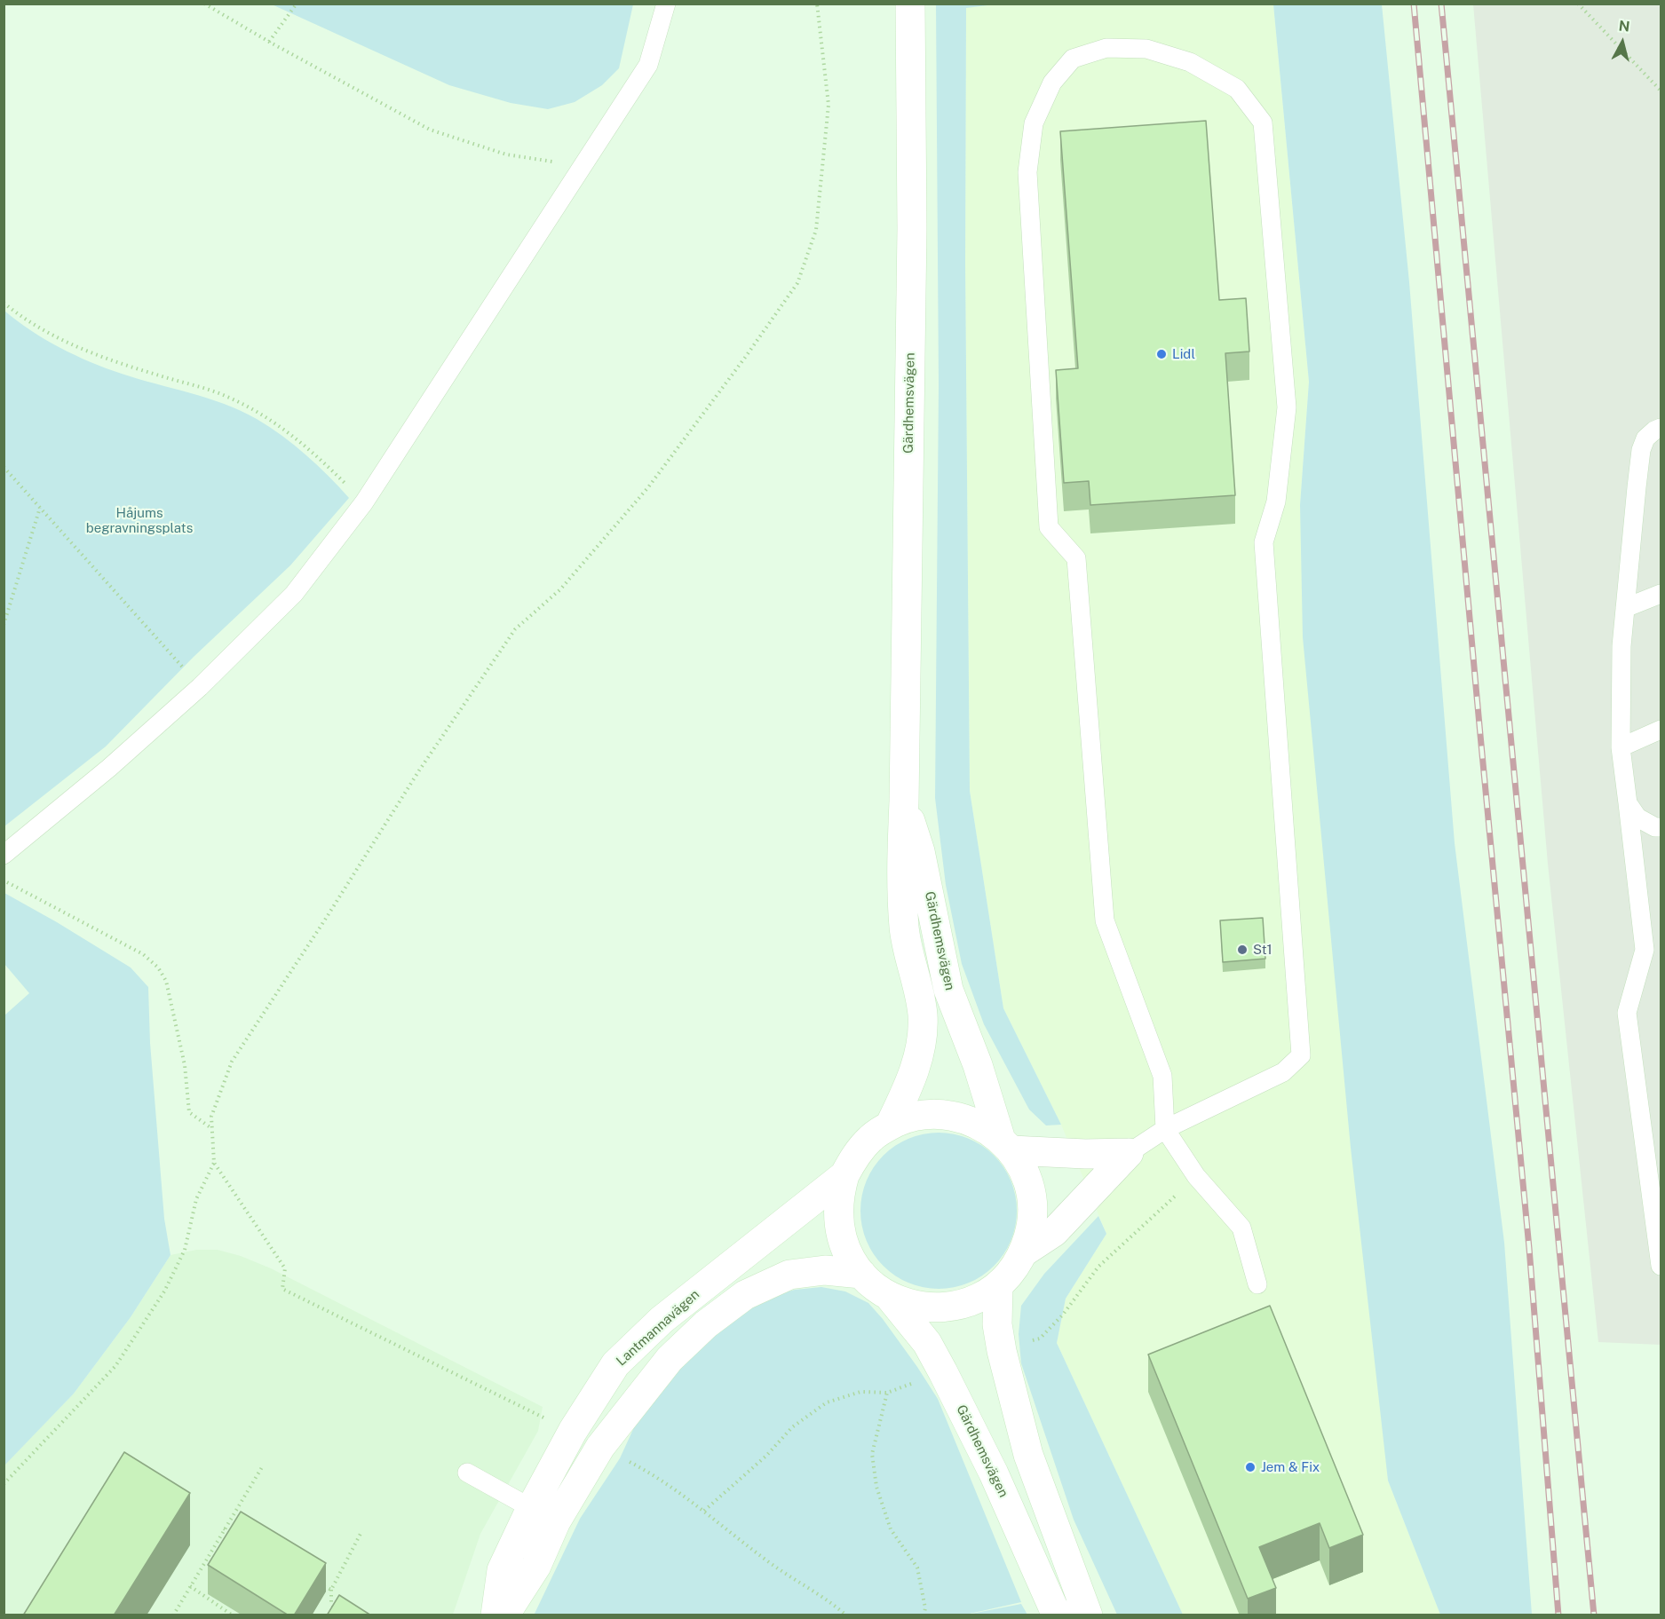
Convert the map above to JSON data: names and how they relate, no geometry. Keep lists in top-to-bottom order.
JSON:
{
  "streets": {
    "main road": ["Gärdhemsvägen", "Lantmannavägen"]
  },
  "parks": ["Håjums begravningsplats"],
  "places": ["Lidl", "St1", "Jem & Fix"],
  "north": "top"
}
